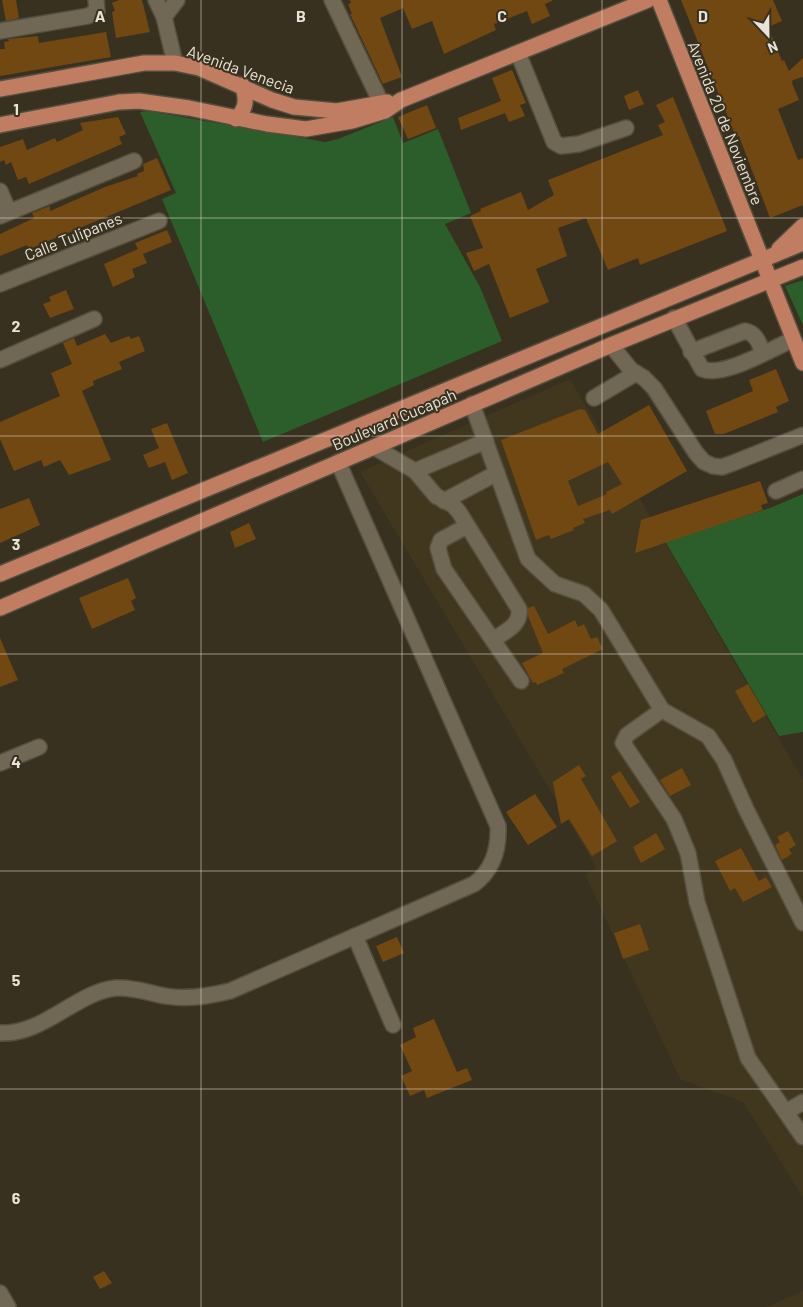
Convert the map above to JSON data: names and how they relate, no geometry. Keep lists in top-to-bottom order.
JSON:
{
  "streets": {
    "main road": ["Avenida Venecia", "Avenida 20 de Noviembre", "Boulevard Cucapah"],
    "street": ["Calle Tulipanes"]
  },
  "crossings": [
    ["Avenida 20 de Noviembre", "Boulevard Cucapah"]
  ],
  "north": "bottom",
  "grid": {
    "columns": [
      "A",
      "B",
      "C",
      "D"
    ],
    "rows": [
      "1",
      "2",
      "3",
      "4",
      "5",
      "6"
    ]
  }
}
